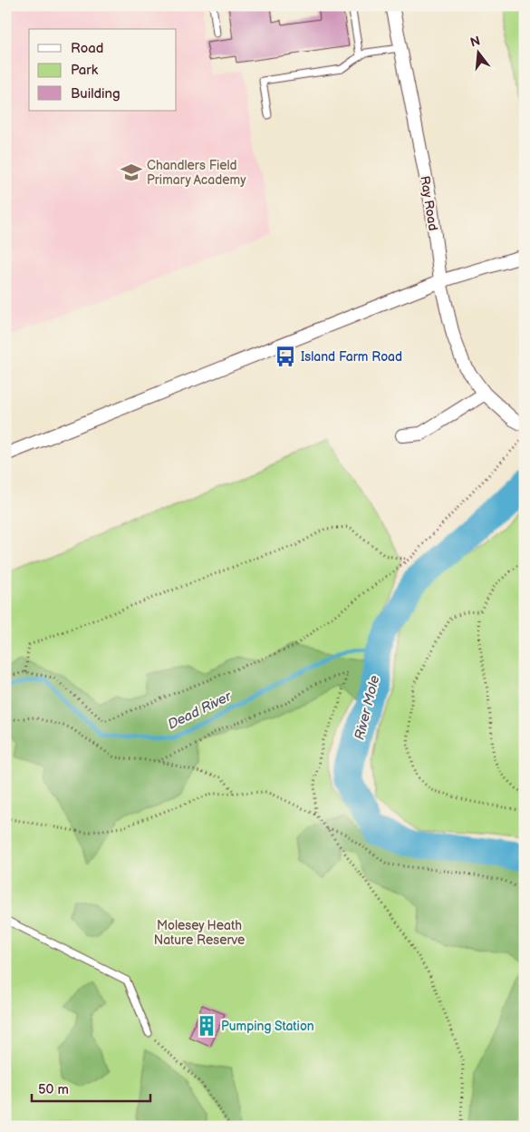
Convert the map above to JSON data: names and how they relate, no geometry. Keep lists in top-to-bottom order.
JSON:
{
  "streets": {
    "street": ["Ray Road"]
  },
  "water": ["River Mole", "Dead River"],
  "parks": ["Molesey Heath Nature Reserve"],
  "places": {
    "school or university": ["Chandlers Field Primary Academy"],
    "bus stop": ["Island Farm Road"],
    "building": ["Pumping Station"]
  },
  "legend": ["Road", "Park", "Building"],
  "scale_bar": "50 m",
  "north": "top"
}
